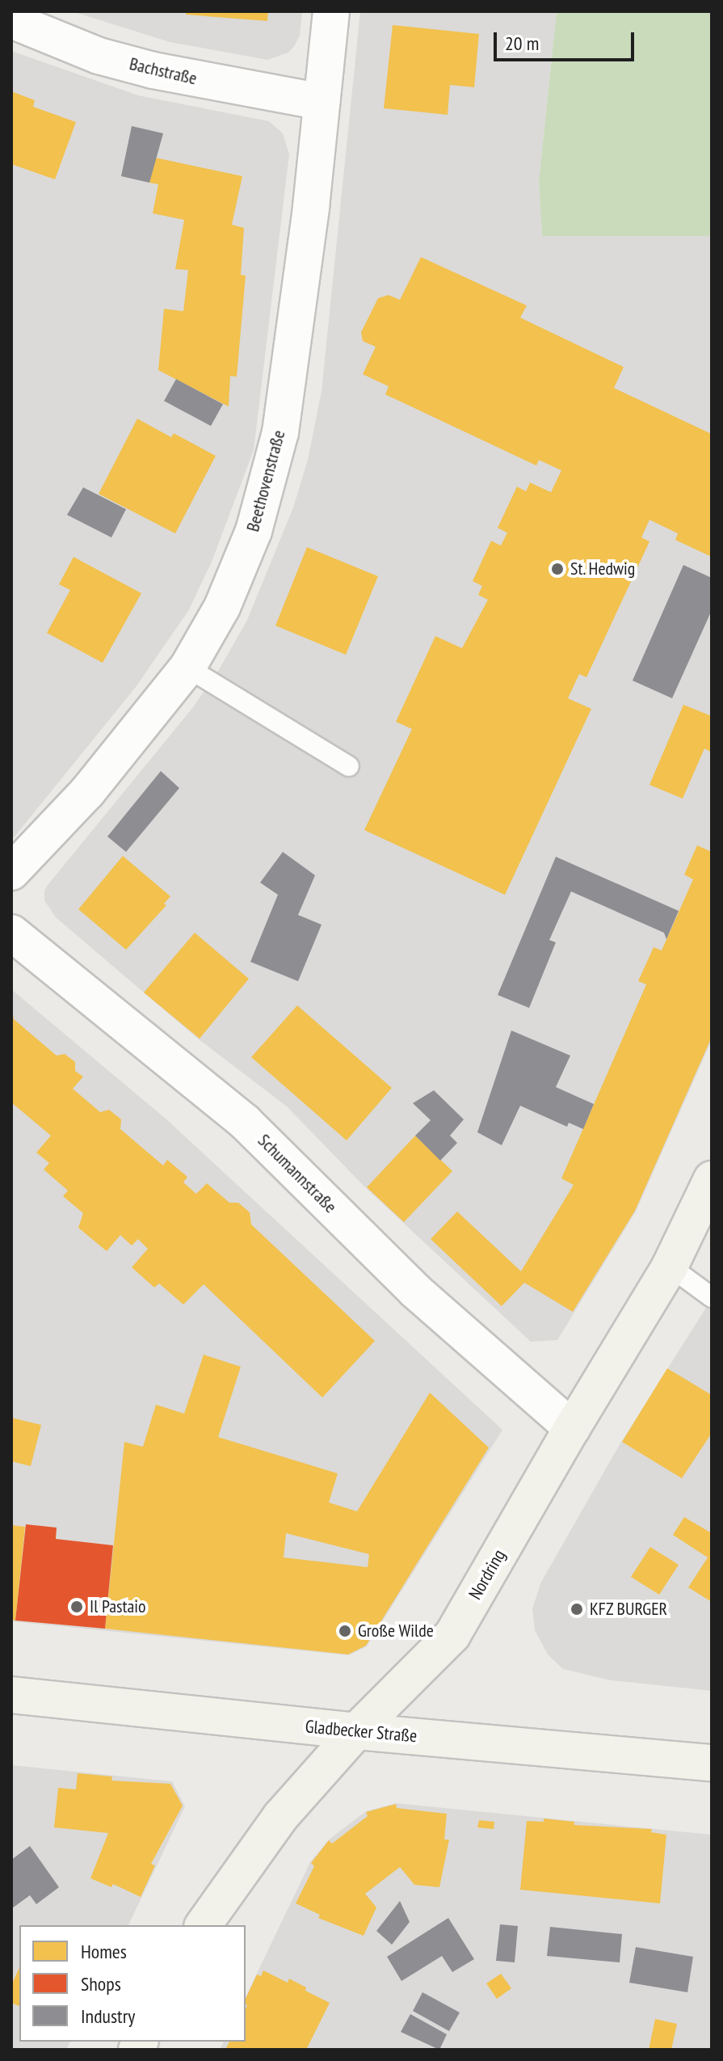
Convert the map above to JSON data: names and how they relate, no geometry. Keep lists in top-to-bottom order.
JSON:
{
  "streets": {
    "street": [
      "Bachstraße",
      "Beethovenstraße",
      "Schumannstraße",
      "Nordring",
      "Gladbecker Straße"
    ]
  },
  "crossings": [
    ["Bachstraße", "Beethovenstraße"],
    ["Schumannstraße", "Nordring"],
    ["Nordring", "Gladbecker Straße"]
  ],
  "places": [
    "St. Hedwig",
    "Il Pastaio",
    "KFZ BURGER",
    "Große Wilde"
  ],
  "legend": ["Homes", "Shops", "Industry"],
  "scale_bar": "20 m"
}
